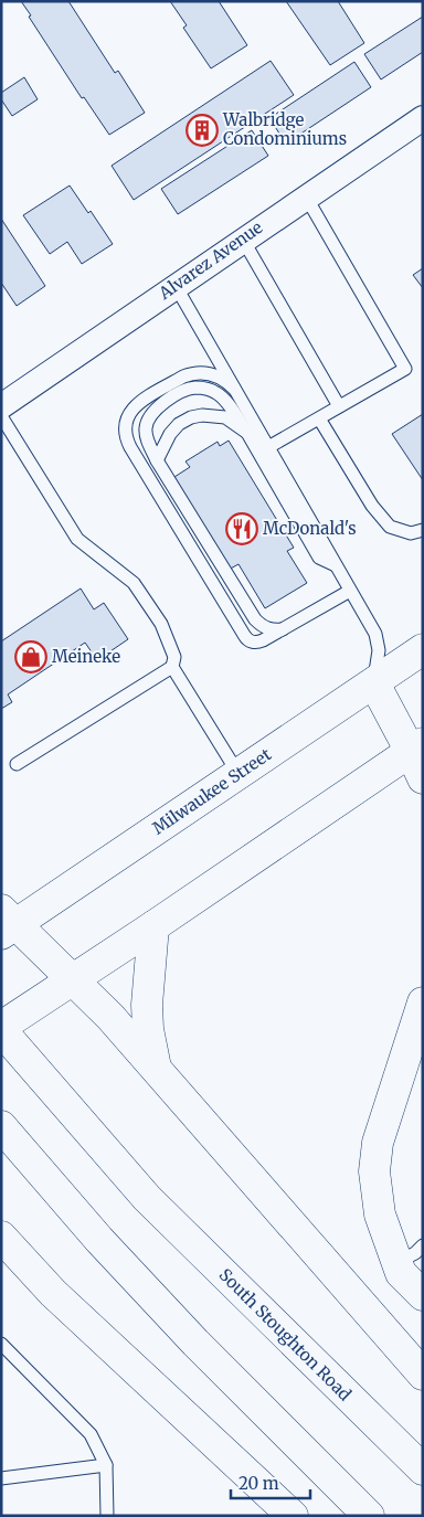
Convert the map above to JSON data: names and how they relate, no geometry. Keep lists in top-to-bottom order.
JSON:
{
  "streets": {
    "main road": ["Milwaukee Street", "South Stoughton Road"],
    "street": ["Alvarez Avenue"]
  },
  "places": {
    "building": ["Walbridge Condominiums"],
    "restaurant": ["McDonald's"],
    "shop": ["Meineke"]
  },
  "scale_bar": "20 m"
}
